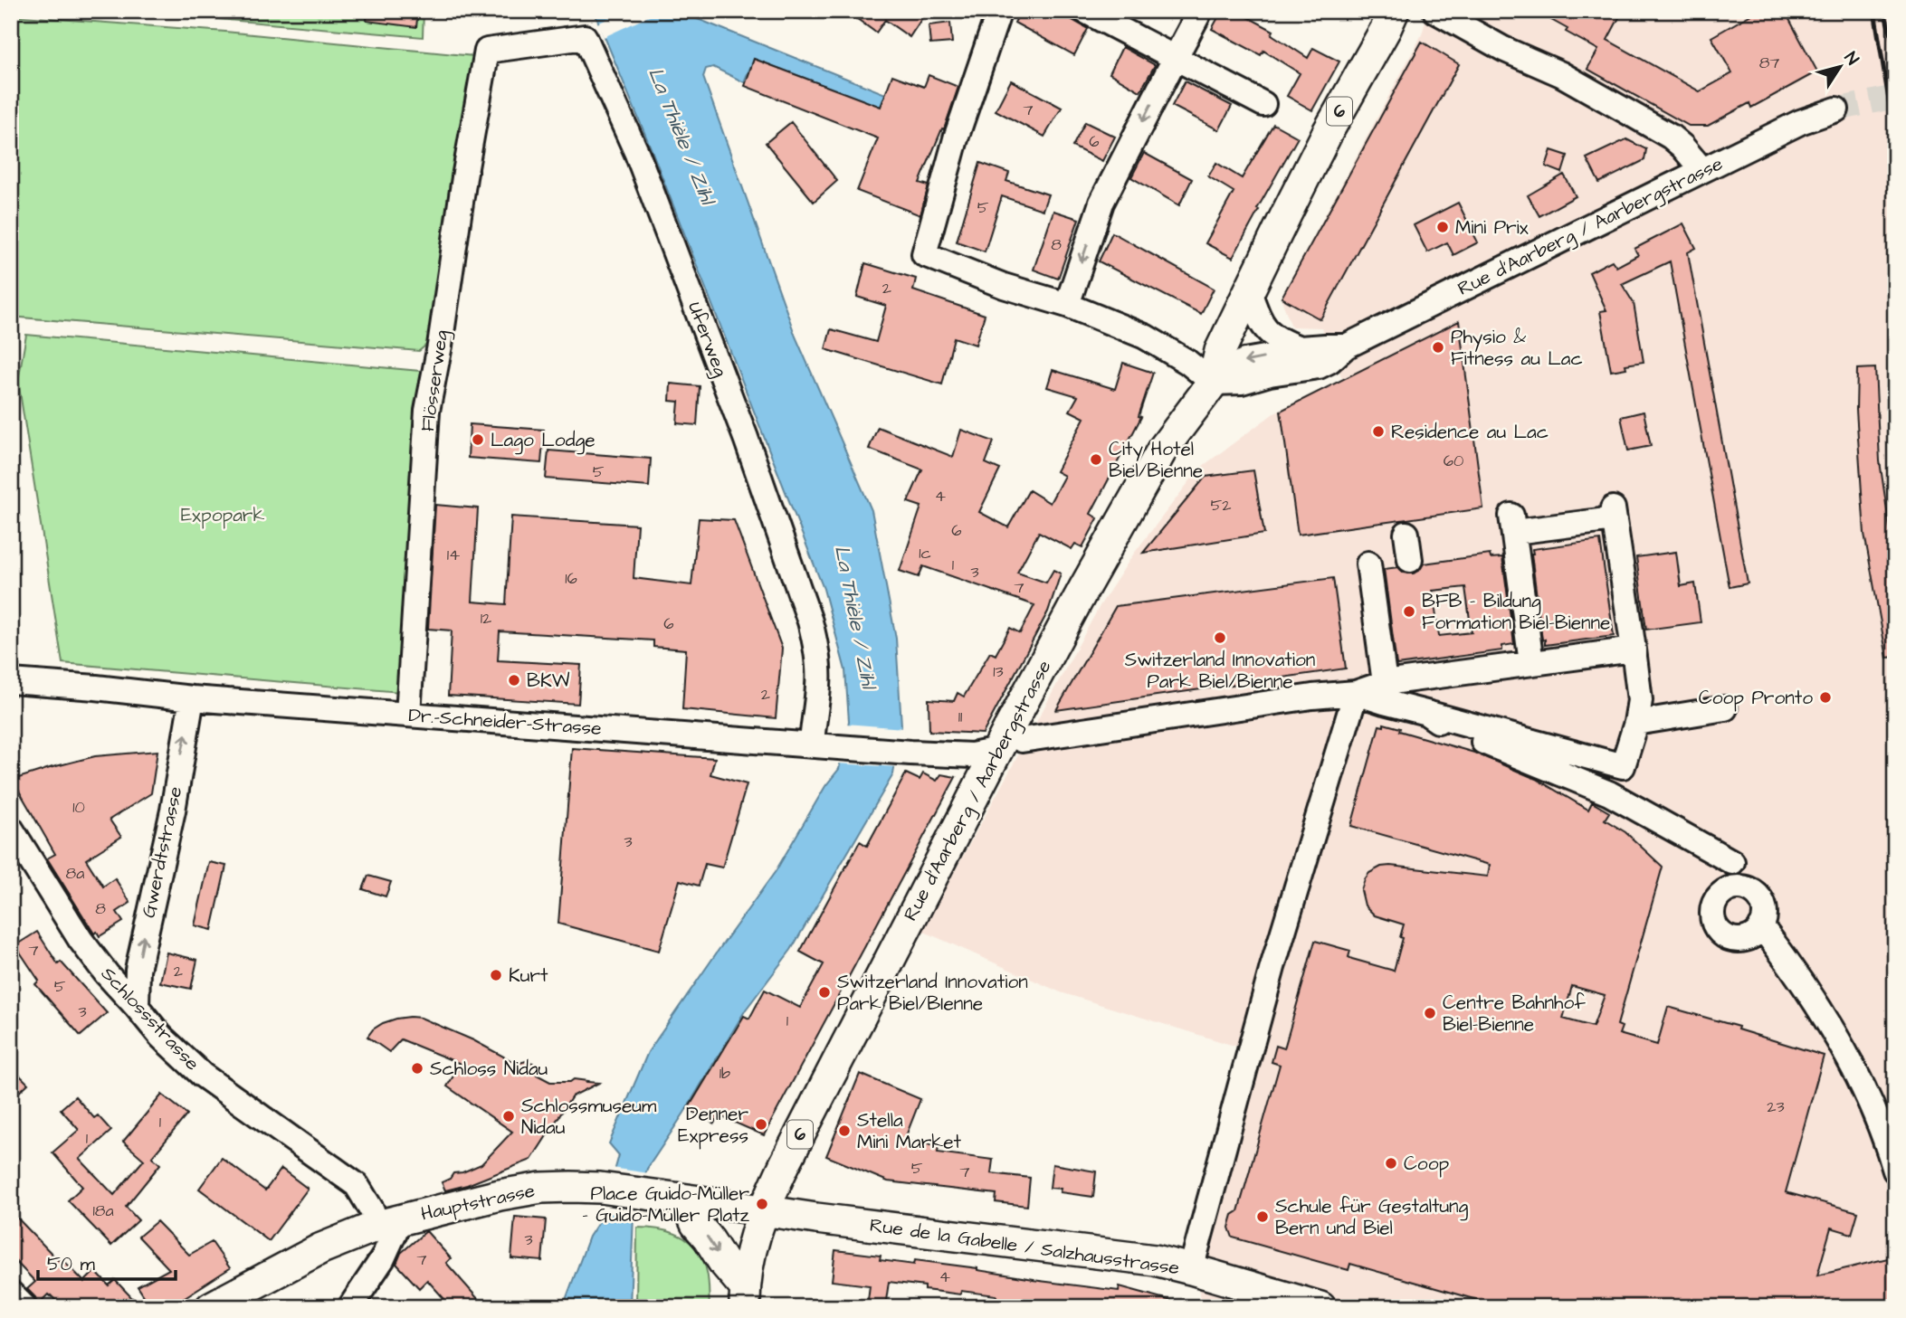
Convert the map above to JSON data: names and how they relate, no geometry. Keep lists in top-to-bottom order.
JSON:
{
  "streets": {
    "main road": [
      "6",
      "Rue d'Aarberg / Aarbergstrasse",
      "Hauptstrasse",
      "Rue de la Gabelle / Salzhausstrasse"
    ],
    "street": [
      "Uferweg",
      "Flösserweg",
      "Dr.-Schneider-Strasse",
      "Gwerdtstrasse",
      "Schlossstrasse"
    ]
  },
  "crossings": [
    ["6", "Rue d'Aarberg / Aarbergstrasse"],
    ["6", "Hauptstrasse"],
    ["6", "Rue de la Gabelle / Salzhausstrasse"],
    ["Rue d'Aarberg / Aarbergstrasse", "Dr.-Schneider-Strasse"],
    ["Rue d'Aarberg / Aarbergstrasse", "Hauptstrasse"],
    ["Rue d'Aarberg / Aarbergstrasse", "Rue de la Gabelle / Salzhausstrasse"],
    ["Uferweg", "Flösserweg"],
    ["Uferweg", "Dr.-Schneider-Strasse"],
    ["Flösserweg", "Dr.-Schneider-Strasse"],
    ["Dr.-Schneider-Strasse", "Gwerdtstrasse"],
    ["Gwerdtstrasse", "Schlossstrasse"],
    ["Schlossstrasse", "Hauptstrasse"],
    ["Hauptstrasse", "Rue de la Gabelle / Salzhausstrasse"]
  ],
  "one_way": ["Gwerdtstrasse"],
  "water": ["La Thièle / Zihl"],
  "parks": ["Expopark"],
  "places": [
    "Mini Prix",
    "Physio & Fitness au Lac",
    "Residence au Lac",
    "Lago Lodge",
    "City Hotel Biel/Bienne",
    "BFB - Bildung Formation Biel-Bienne",
    "Switzerland Innovation Park Biel/Bienne",
    "BKW",
    "Coop Pronto",
    "Kurt",
    "Switzerland Innovation Park Biel/BIenne",
    "Centre Bahnhof Biel-Bienne",
    "Schloss Nidau",
    "Schlossmuseum Nidau",
    "Denner Express",
    "Stella Mini Market",
    "Coop",
    "Place Guido-Müller - Guido-Müller Platz",
    "Schule für Gestaltung Bern und Biel"
  ],
  "house_numbers": [
    "87",
    "7",
    "6",
    "5",
    "8",
    "2",
    "60",
    "5",
    "4",
    "52",
    "6",
    "1c",
    "14",
    "1",
    "3",
    "16",
    "7",
    "12",
    "6",
    "13",
    "2",
    "11",
    "10",
    "3",
    "8a",
    "8",
    "7",
    "2",
    "5",
    "3",
    "1",
    "1b",
    "23",
    "1",
    "1",
    "5",
    "7",
    "18a",
    "3",
    "7",
    "4"
  ],
  "scale_bar": "50 m",
  "north": "top right"
}
